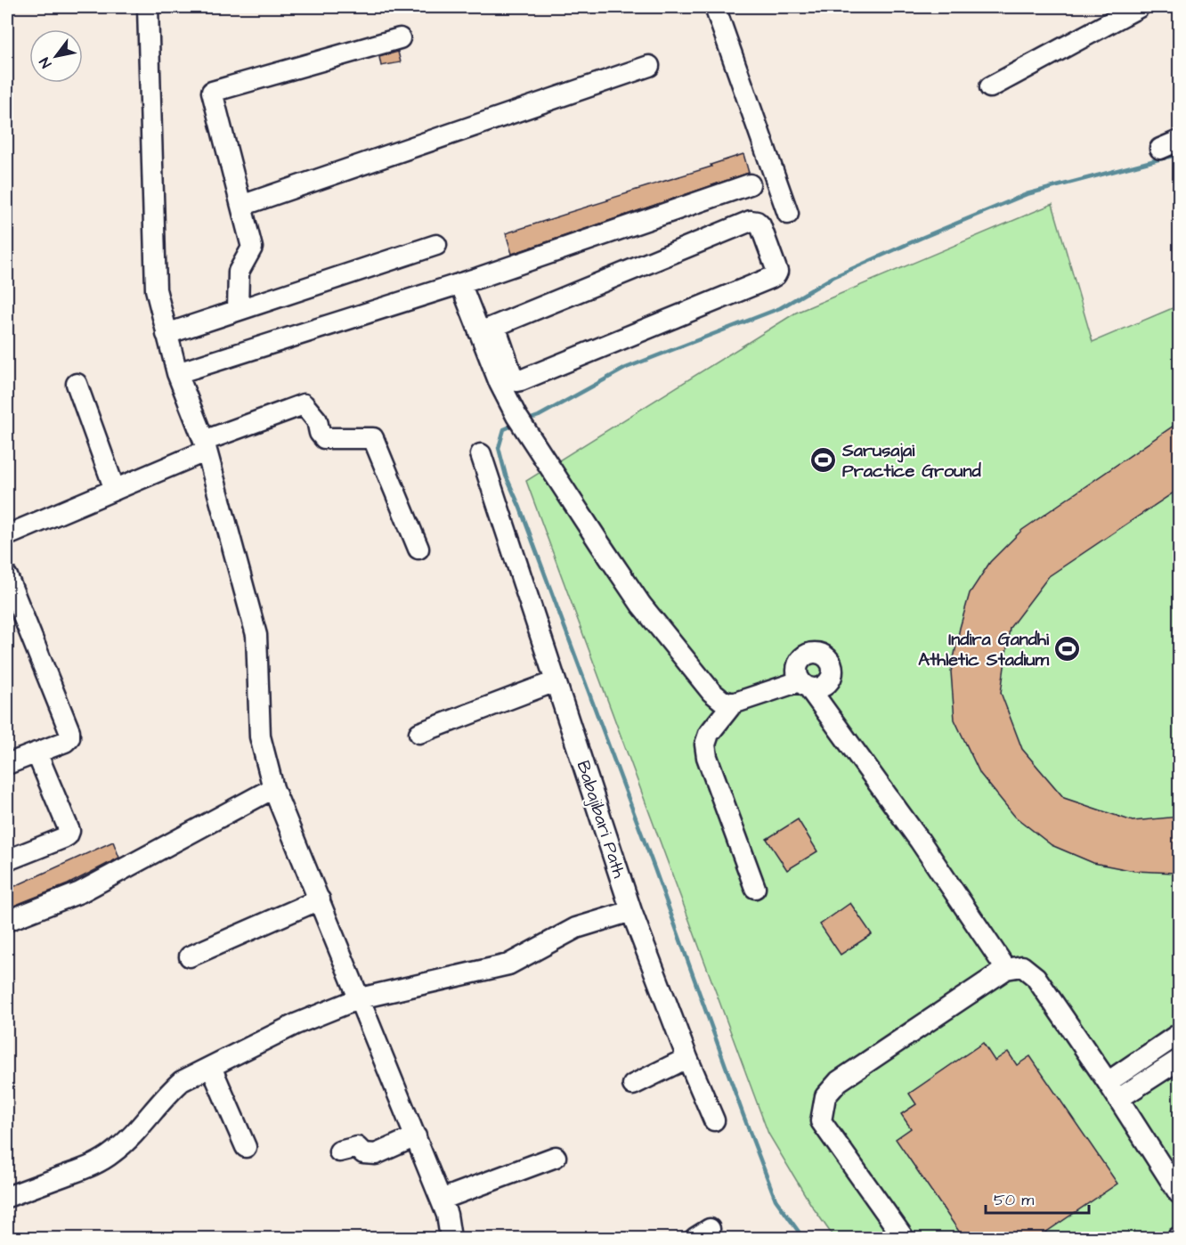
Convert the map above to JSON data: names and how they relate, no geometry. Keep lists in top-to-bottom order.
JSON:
{
  "streets": {
    "street": ["Babajibari Path"]
  },
  "places": {
    "sports": ["Sarusajai Practice Ground", "Indira Gandhi Athletic Stadium"]
  },
  "scale_bar": "50 m",
  "north": "bottom left"
}
